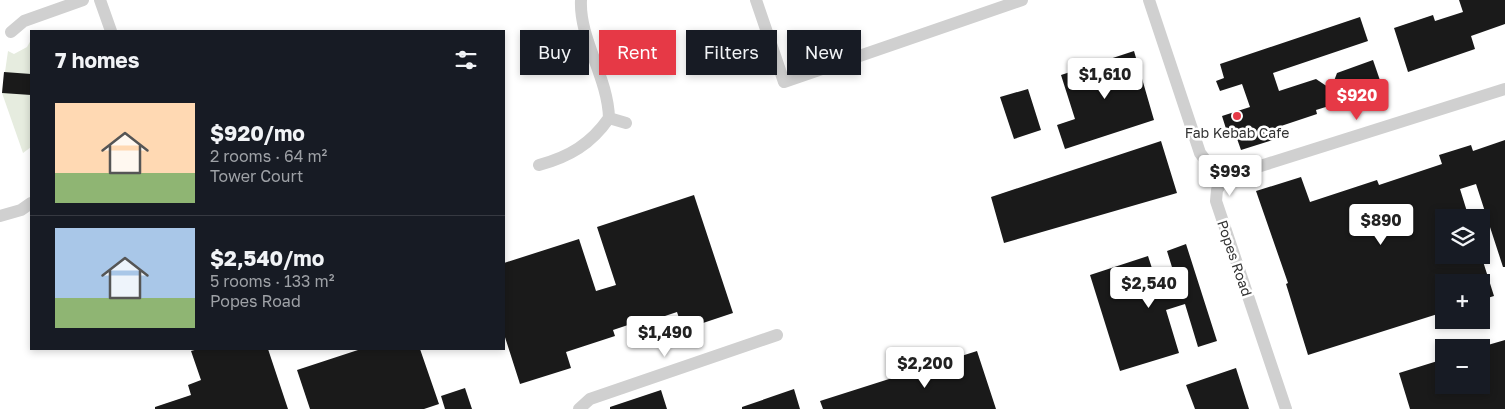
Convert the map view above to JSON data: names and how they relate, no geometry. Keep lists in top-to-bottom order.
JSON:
{
  "streets": {
    "street": ["Popes Road"]
  },
  "places": ["Fab Kebab Cafe"],
  "page": {
    "chip": [
      "Buy",
      "Rent",
      "Filters",
      "New"
    ],
    "heading": "7 homes",
    "price": [
      "$1,610",
      "$920",
      "$993",
      "$890",
      "$2,540",
      "$1,490",
      "$2,200"
    ],
    "list": [
      {
        "name": "$920/mo",
        "note": "2 rooms · 64 m² · Tower Court"
      },
      {
        "name": "$2,540/mo",
        "note": "5 rooms · 133 m² · Popes Road"
      }
    ],
    "map_buttons": ["+", "−"]
  }
}
